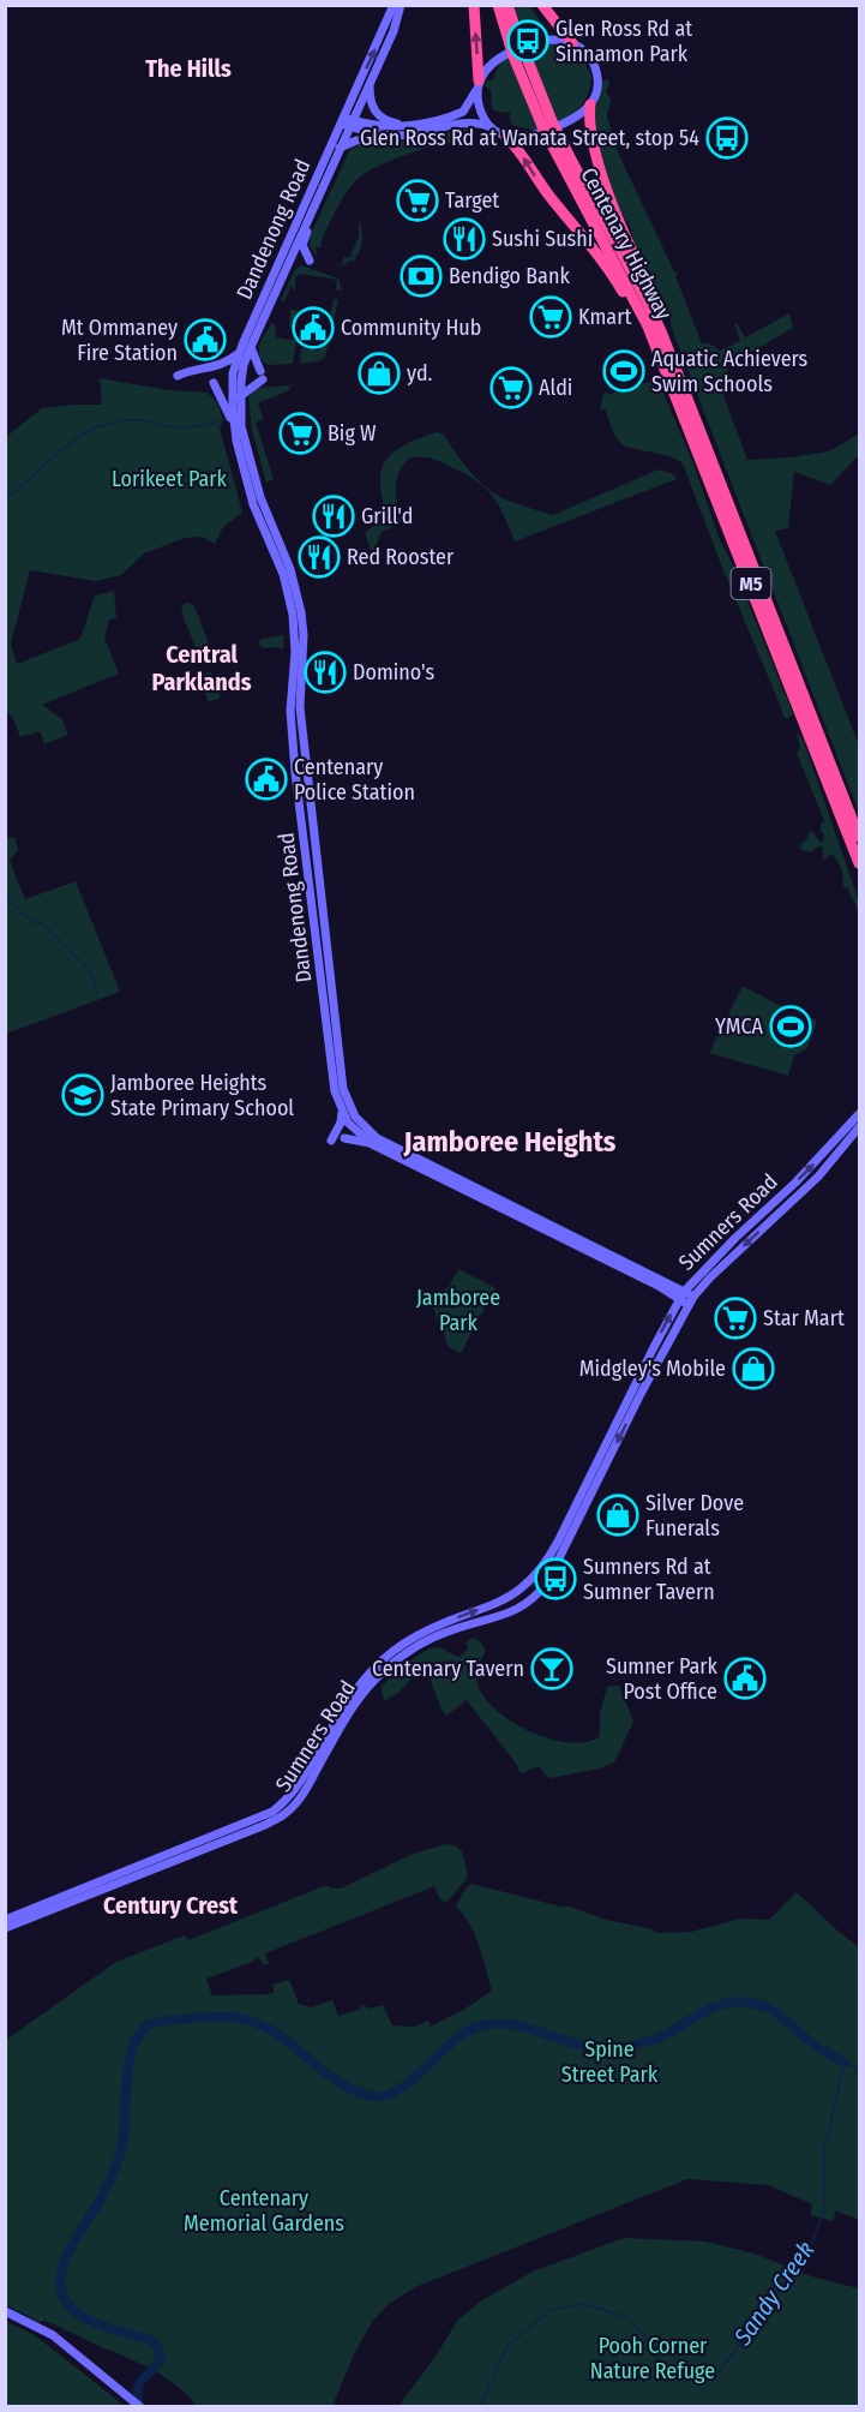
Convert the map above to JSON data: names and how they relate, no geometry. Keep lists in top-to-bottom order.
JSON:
{
  "streets": {
    "highway": ["Centenary Highway", "M5"],
    "main road": ["Dandenong Road", "Sumners Road"]
  },
  "crossings": [
    ["Dandenong Road", "Sumners Road"]
  ],
  "districts": [
    "The Hills",
    "Central Parklands",
    "Jamboree Heights",
    "Century Crest"
  ],
  "water": ["Sandy Creek"],
  "parks": [
    "Lorikeet Park",
    "Jamboree Park",
    "Spine Street Park",
    "Centenary Memorial Gardens",
    "Pooh Corner Nature Refuge"
  ],
  "places": {
    "bus stop": ["Glen Ross Rd at Sinnamon Park", "Glen Ross Rd at Wanata Street, stop 54", "Sumners Rd at Sumner Tavern"],
    "supermarket": [
      "Target",
      "Kmart",
      "Aldi",
      "Big W",
      "Star Mart"
    ],
    "restaurant": [
      "Sushi Sushi",
      "Grill'd",
      "Red Rooster",
      "Domino's"
    ],
    "bank": ["Bendigo Bank"],
    "public building": [
      "Community Hub",
      "Mt Ommaney Fire Station",
      "Centenary Police Station",
      "Sumner Park Post Office"
    ],
    "sports": ["Aquatic Achievers Swim Schools", "YMCA"],
    "shop": ["yd.", "Midgley's Mobile", "Silver Dove Funerals"],
    "school or university": ["Jamboree Heights State Primary School"],
    "bar": ["Centenary Tavern"]
  }
}
